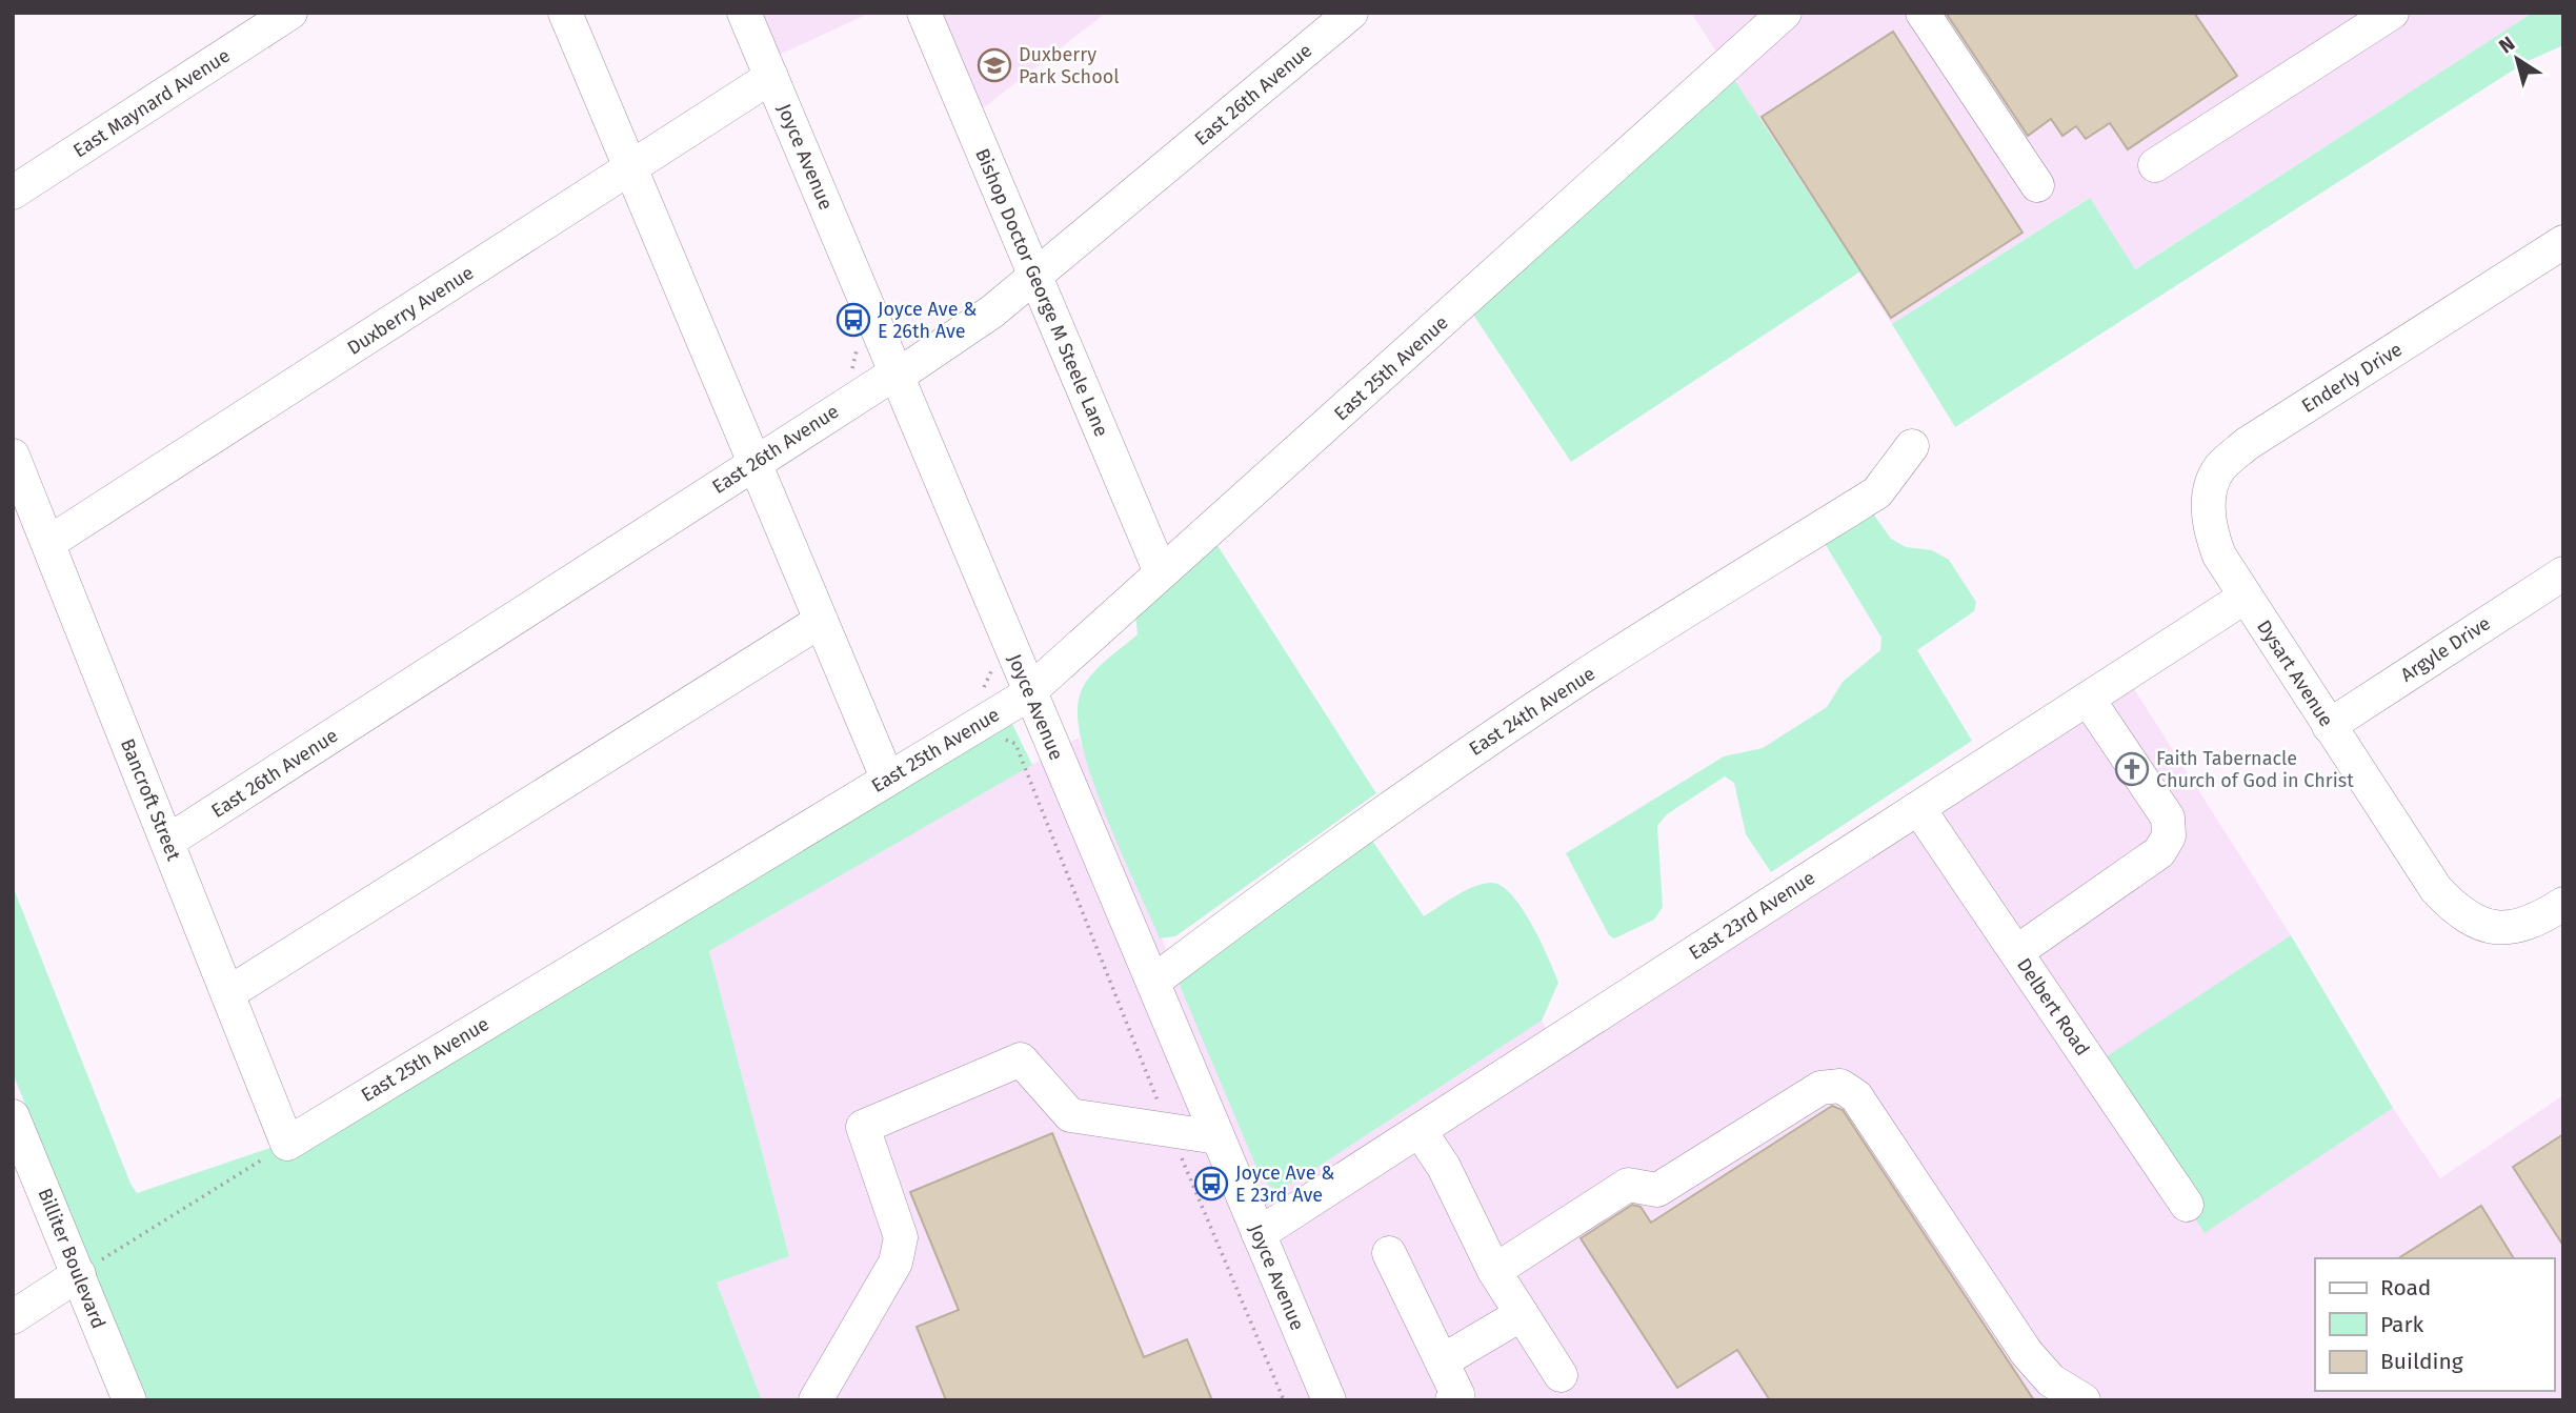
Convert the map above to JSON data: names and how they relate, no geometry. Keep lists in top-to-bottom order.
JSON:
{
  "streets": {
    "street": [
      "East 26th Avenue",
      "East Maynard Avenue",
      "Joyce Avenue",
      "Bishop Doctor George M Steele Lane",
      "Duxberry Avenue",
      "East 25th Avenue",
      "Enderly Drive",
      "Argyle Drive",
      "Dysart Avenue",
      "East 24th Avenue",
      "Bancroft Street",
      "East 23rd Avenue",
      "Delbert Road",
      "Billiter Boulevard"
    ]
  },
  "crossings": [
    ["East 26th Avenue", "Joyce Avenue"],
    ["East 26th Avenue", "Bishop Doctor George M Steele Lane"],
    ["East 26th Avenue", "Bancroft Street"],
    ["Joyce Avenue", "Duxberry Avenue"],
    ["Joyce Avenue", "East 25th Avenue"],
    ["Joyce Avenue", "East 24th Avenue"],
    ["Joyce Avenue", "East 23rd Avenue"],
    ["Bishop Doctor George M Steele Lane", "East 25th Avenue"],
    ["Duxberry Avenue", "Bancroft Street"],
    ["East 25th Avenue", "Bancroft Street"],
    ["Enderly Drive", "Dysart Avenue"],
    ["Argyle Drive", "Dysart Avenue"],
    ["Dysart Avenue", "East 23rd Avenue"],
    ["East 23rd Avenue", "Delbert Road"]
  ],
  "places": {
    "school or university": ["Duxberry Park School"],
    "bus stop": ["Joyce Ave & E 26th Ave", "Joyce Ave & E 23rd Ave"],
    "church": ["Faith Tabernacle Church of God in Christ"]
  },
  "legend": ["Road", "Park", "Building"],
  "north": "top left"
}
